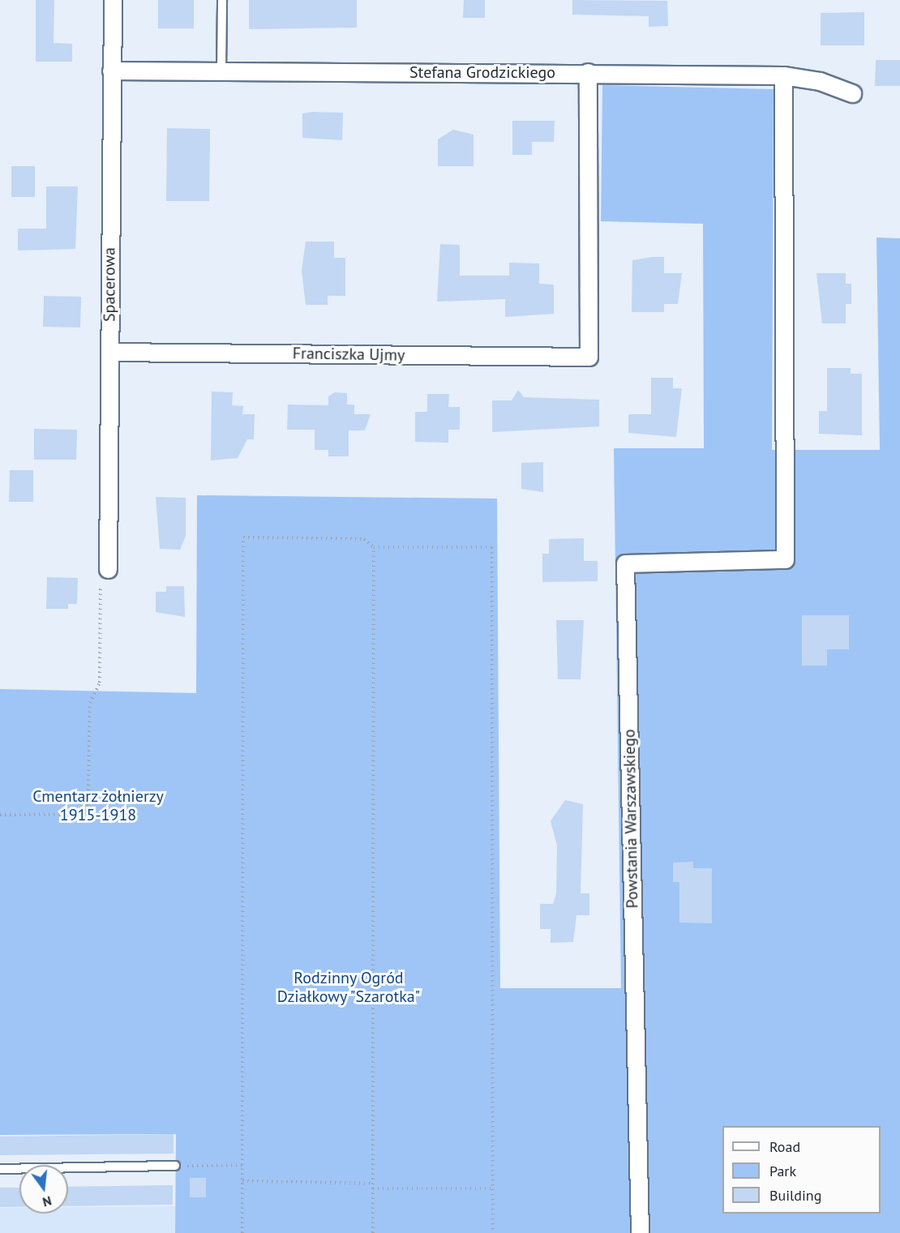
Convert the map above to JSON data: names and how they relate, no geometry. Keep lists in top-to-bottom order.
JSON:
{
  "streets": {
    "street": [
      "Stefana Grodzickiego",
      "Spacerowa",
      "Franciszka Ujmy",
      "Powstania Warszawskiego"
    ]
  },
  "crossings": [
    ["Stefana Grodzickiego", "Spacerowa"],
    ["Stefana Grodzickiego", "Franciszka Ujmy"],
    ["Stefana Grodzickiego", "Powstania Warszawskiego"],
    ["Spacerowa", "Franciszka Ujmy"]
  ],
  "parks": ["Cmentarz żołnierzy 1915-1918", "Rodzinny Ogród Działkowy \"Szarotka\""],
  "legend": ["Road", "Park", "Building"],
  "north": "bottom"
}
